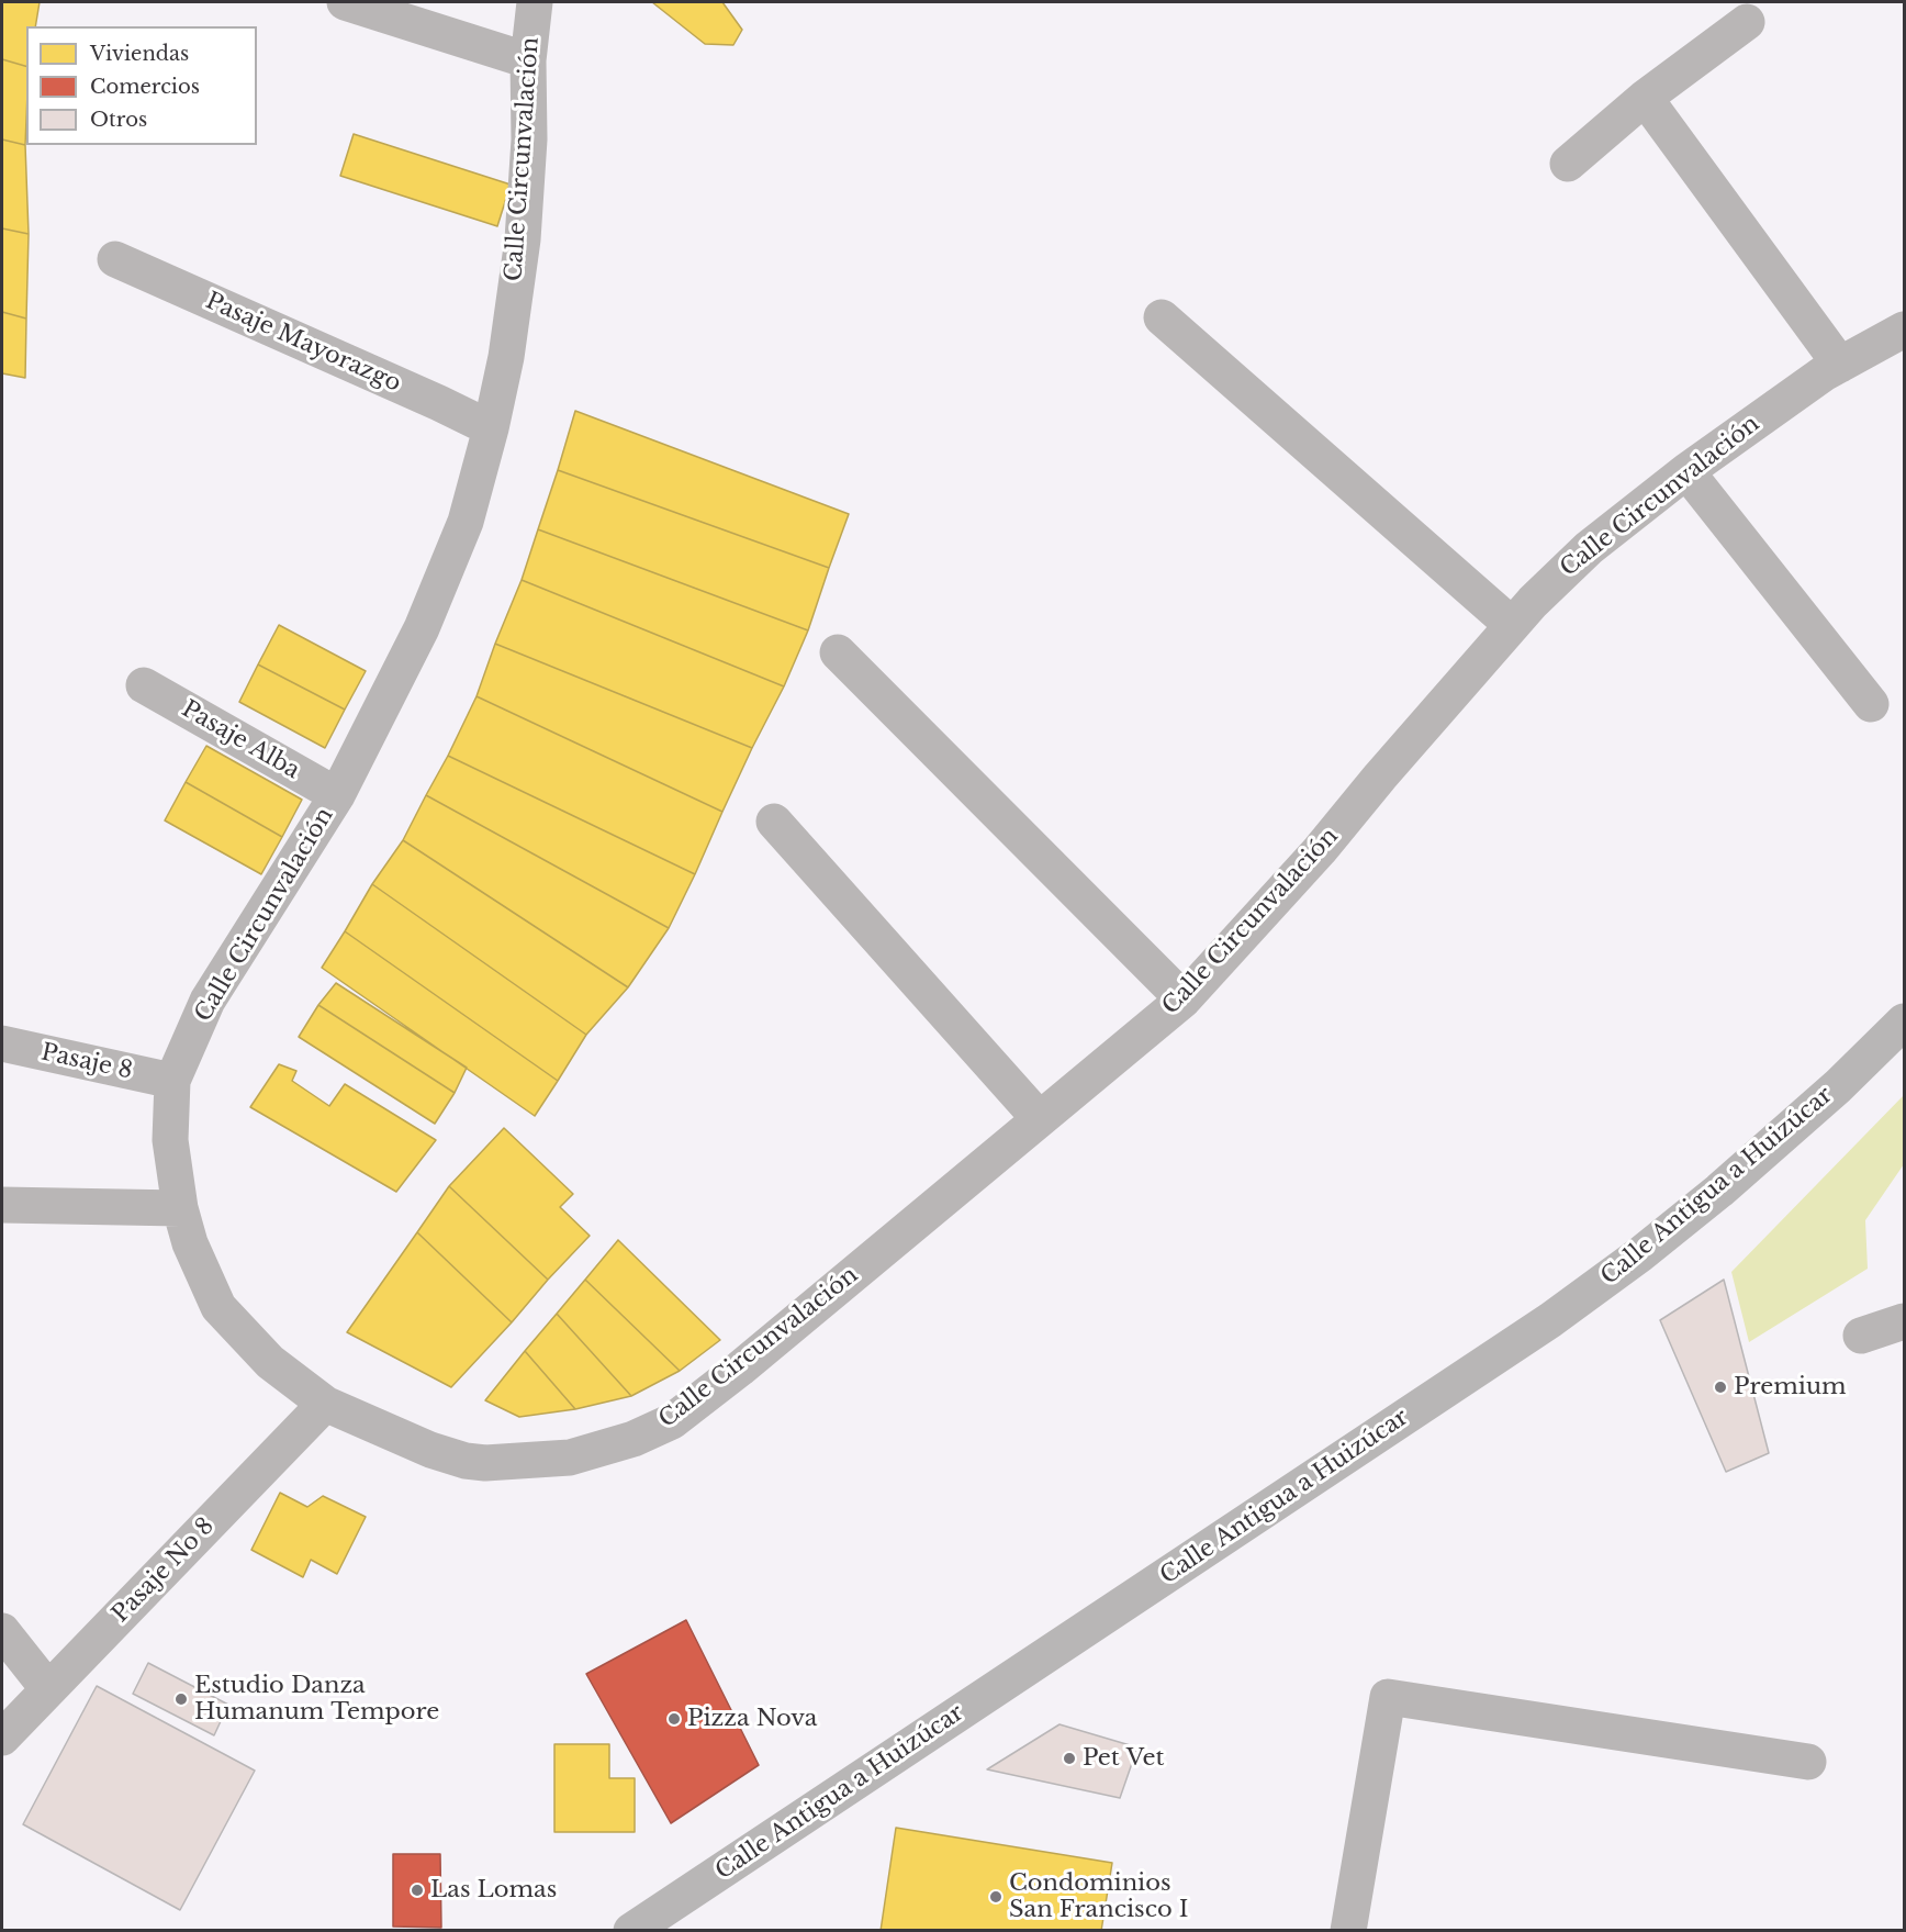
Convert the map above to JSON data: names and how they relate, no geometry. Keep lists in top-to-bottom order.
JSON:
{
  "streets": {
    "main road": ["Calle Antigua a Huizúcar"],
    "street": [
      "Calle Circunvalación",
      "Pasaje Mayorazgo",
      "Pasaje Alba",
      "Pasaje 8",
      "Pasaje No 8"
    ]
  },
  "crossings": [
    ["Calle Circunvalación", "Pasaje Mayorazgo"],
    ["Calle Circunvalación", "Pasaje Alba"],
    ["Calle Circunvalación", "Pasaje 8"],
    ["Calle Circunvalación", "Pasaje No 8"]
  ],
  "places": [
    "Premium",
    "Estudio Danza Humanum Tempore",
    "Pizza Nova",
    "Pet Vet",
    "Las Lomas",
    "Condominios San Francisco I"
  ],
  "legend": ["Viviendas", "Comercios", "Otros"]
}
